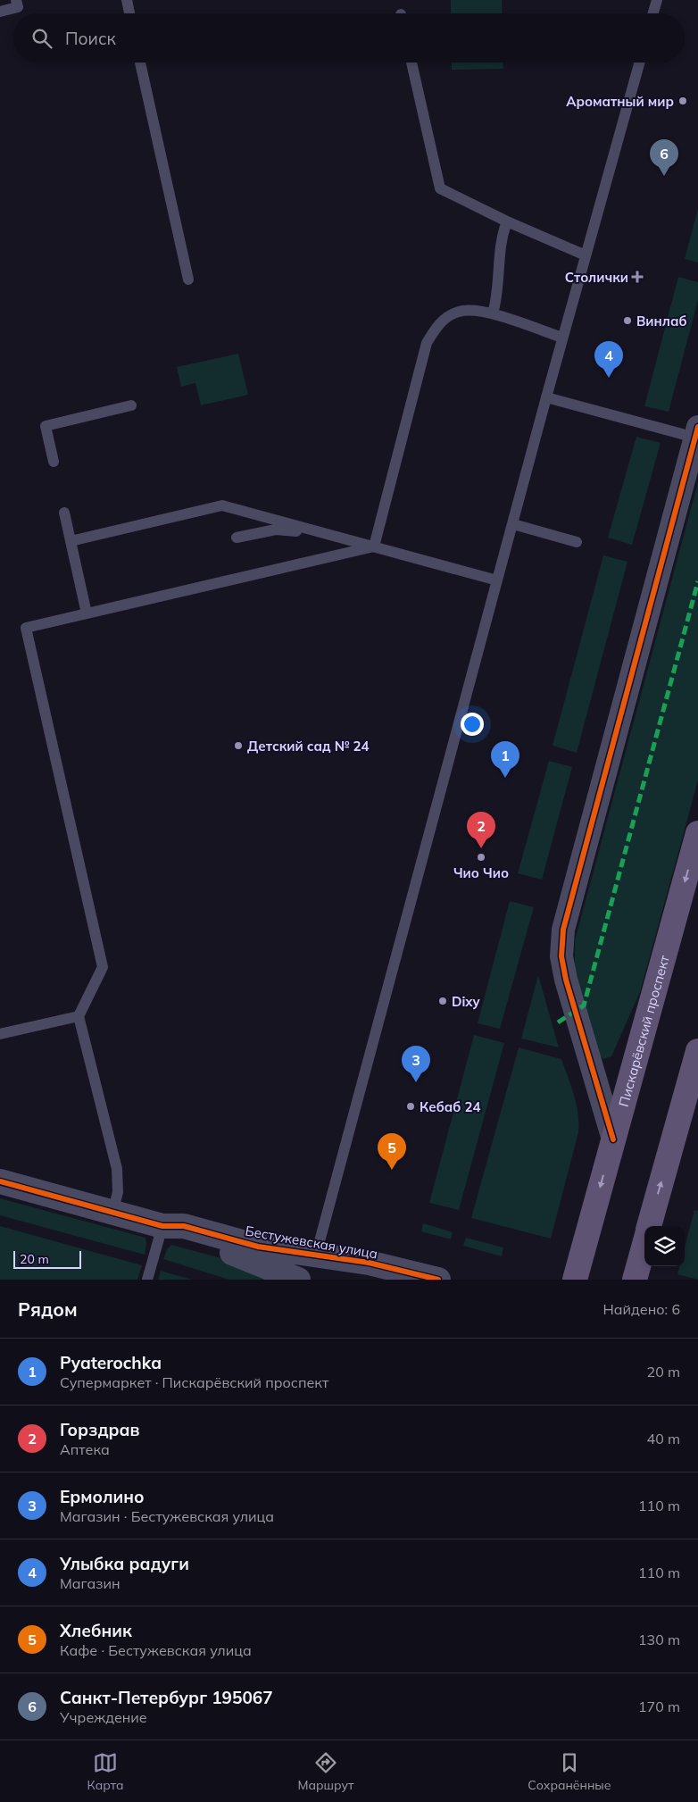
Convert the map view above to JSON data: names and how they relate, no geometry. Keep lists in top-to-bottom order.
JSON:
{
  "streets": {
    "main road": ["Пискарёвский проспект"],
    "street": ["Бестужевская улица"]
  },
  "places": {
    "other": [
      "Ароматный мир",
      "Винлаб",
      "Детский сад № 24",
      "Чио Чио",
      "Dixy",
      "Кебаб 24"
    ],
    "health": ["Столички"]
  },
  "scale_bar": "20 m",
  "page": {
    "search": "Поиск",
    "pins": [
      "6",
      "4",
      "1",
      "2",
      "3",
      "5"
    ],
    "scale": "20 m",
    "heading": ["Рядом", "Найдено: 6"],
    "list": [
      {
        "mark": "1",
        "name": "Pyaterochka",
        "note": "Супермаркет · Пискарёвский проспект",
        "value": "20 m"
      },
      {
        "mark": "2",
        "name": "Горздрав",
        "note": "Аптека",
        "value": "40 m"
      },
      {
        "mark": "3",
        "name": "Ермолино",
        "note": "Магазин · Бестужевская улица",
        "value": "110 m"
      },
      {
        "mark": "4",
        "name": "Улыбка радуги",
        "note": "Магазин",
        "value": "110 m"
      },
      {
        "mark": "5",
        "name": "Хлебник",
        "note": "Кафе · Бестужевская улица",
        "value": "130 m"
      },
      {
        "mark": "6",
        "name": "Санкт-Петербург 195067",
        "note": "Учреждение",
        "value": "170 m"
      }
    ],
    "nav": ["Карта", "Маршрут", "Сохранённые"]
  }
}
